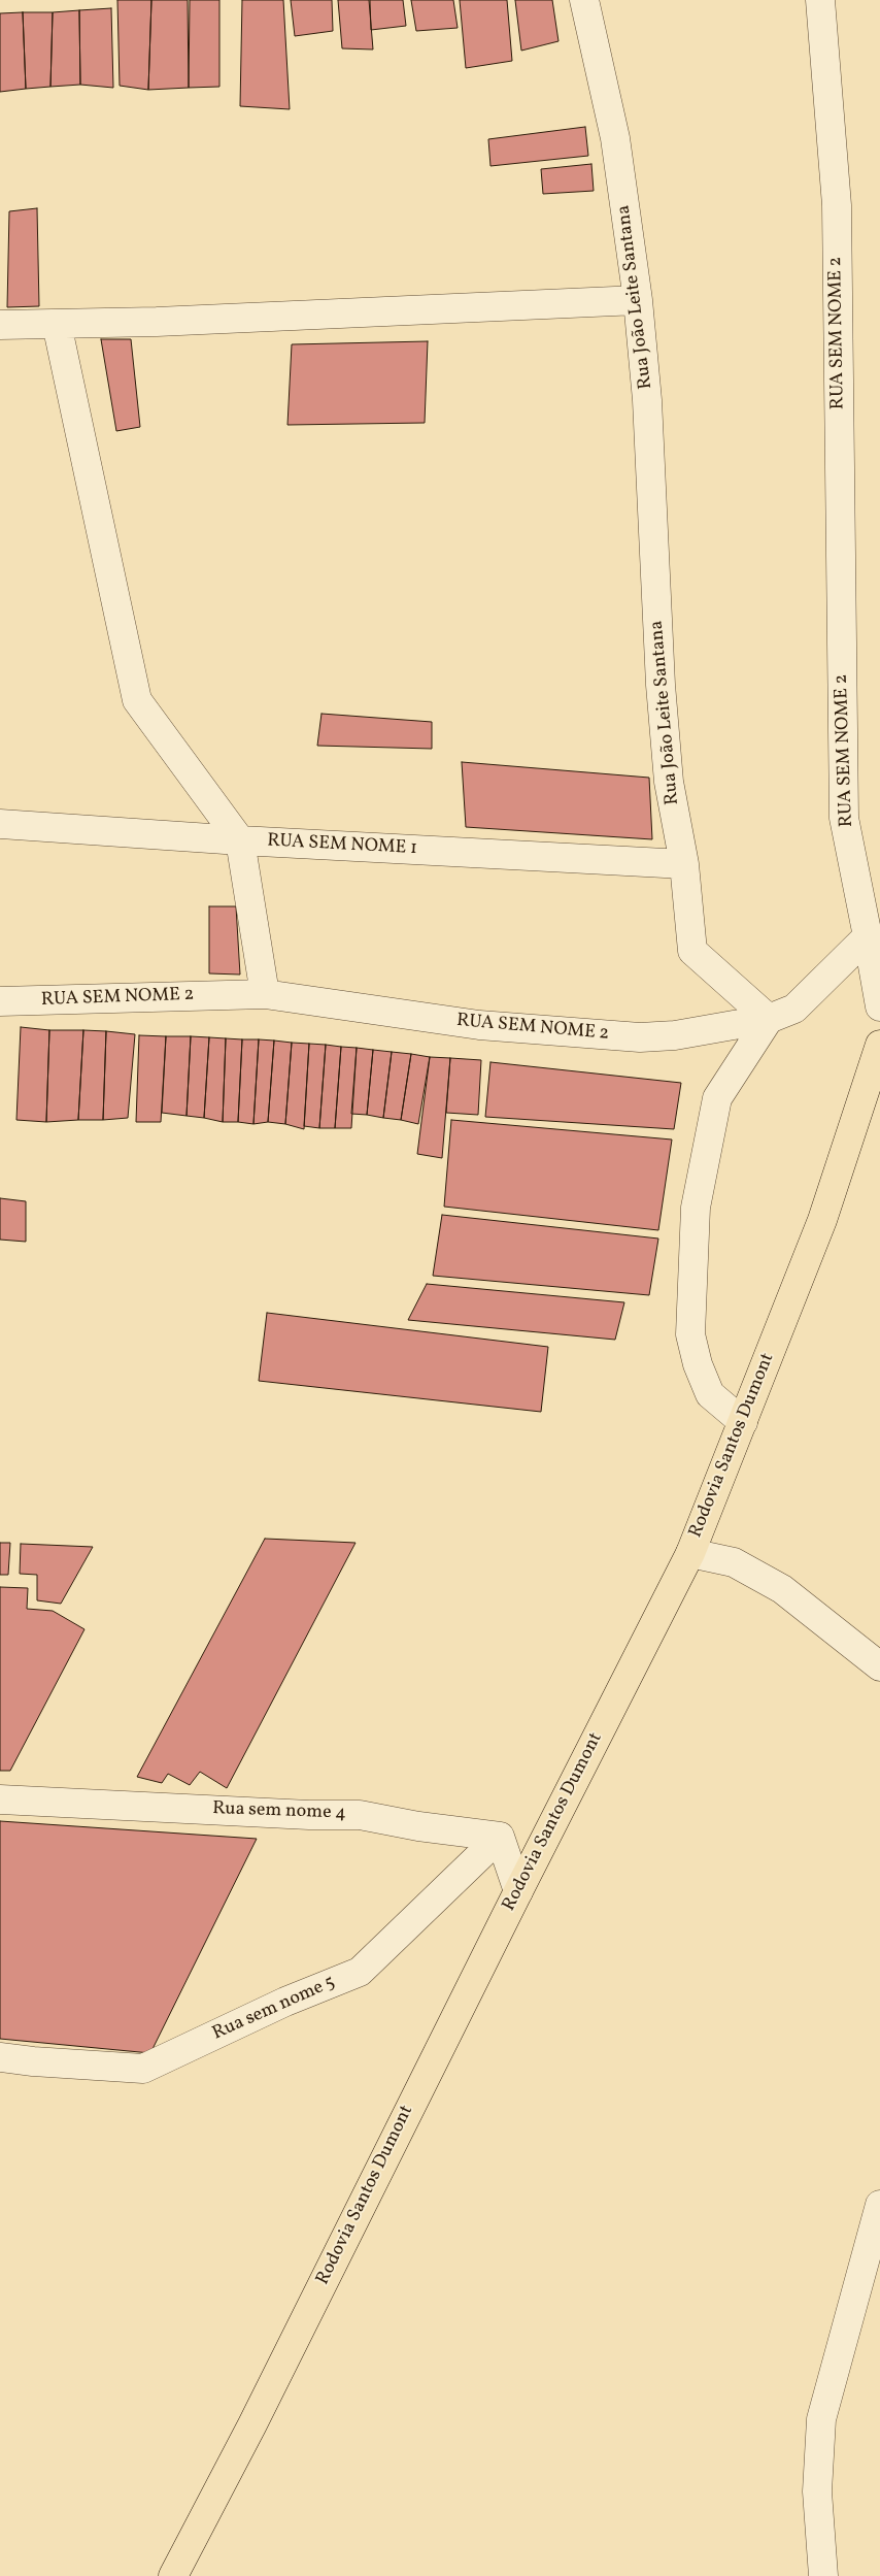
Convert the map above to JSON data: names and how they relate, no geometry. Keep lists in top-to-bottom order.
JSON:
{
  "streets": {
    "highway": ["Rodovia Santos Dumont"],
    "street": [
      "Rua João Leite Santana",
      "RUA SEM NOME 2",
      "RUA SEM NOME 1",
      "Rua sem nome 4",
      "Rua sem nome 5"
    ]
  },
  "crossings": [
    ["Rua João Leite Santana", "RUA SEM NOME 2"],
    ["Rua João Leite Santana", "RUA SEM NOME 1"],
    ["Rua sem nome 4", "Rua sem nome 5"]
  ]
}
